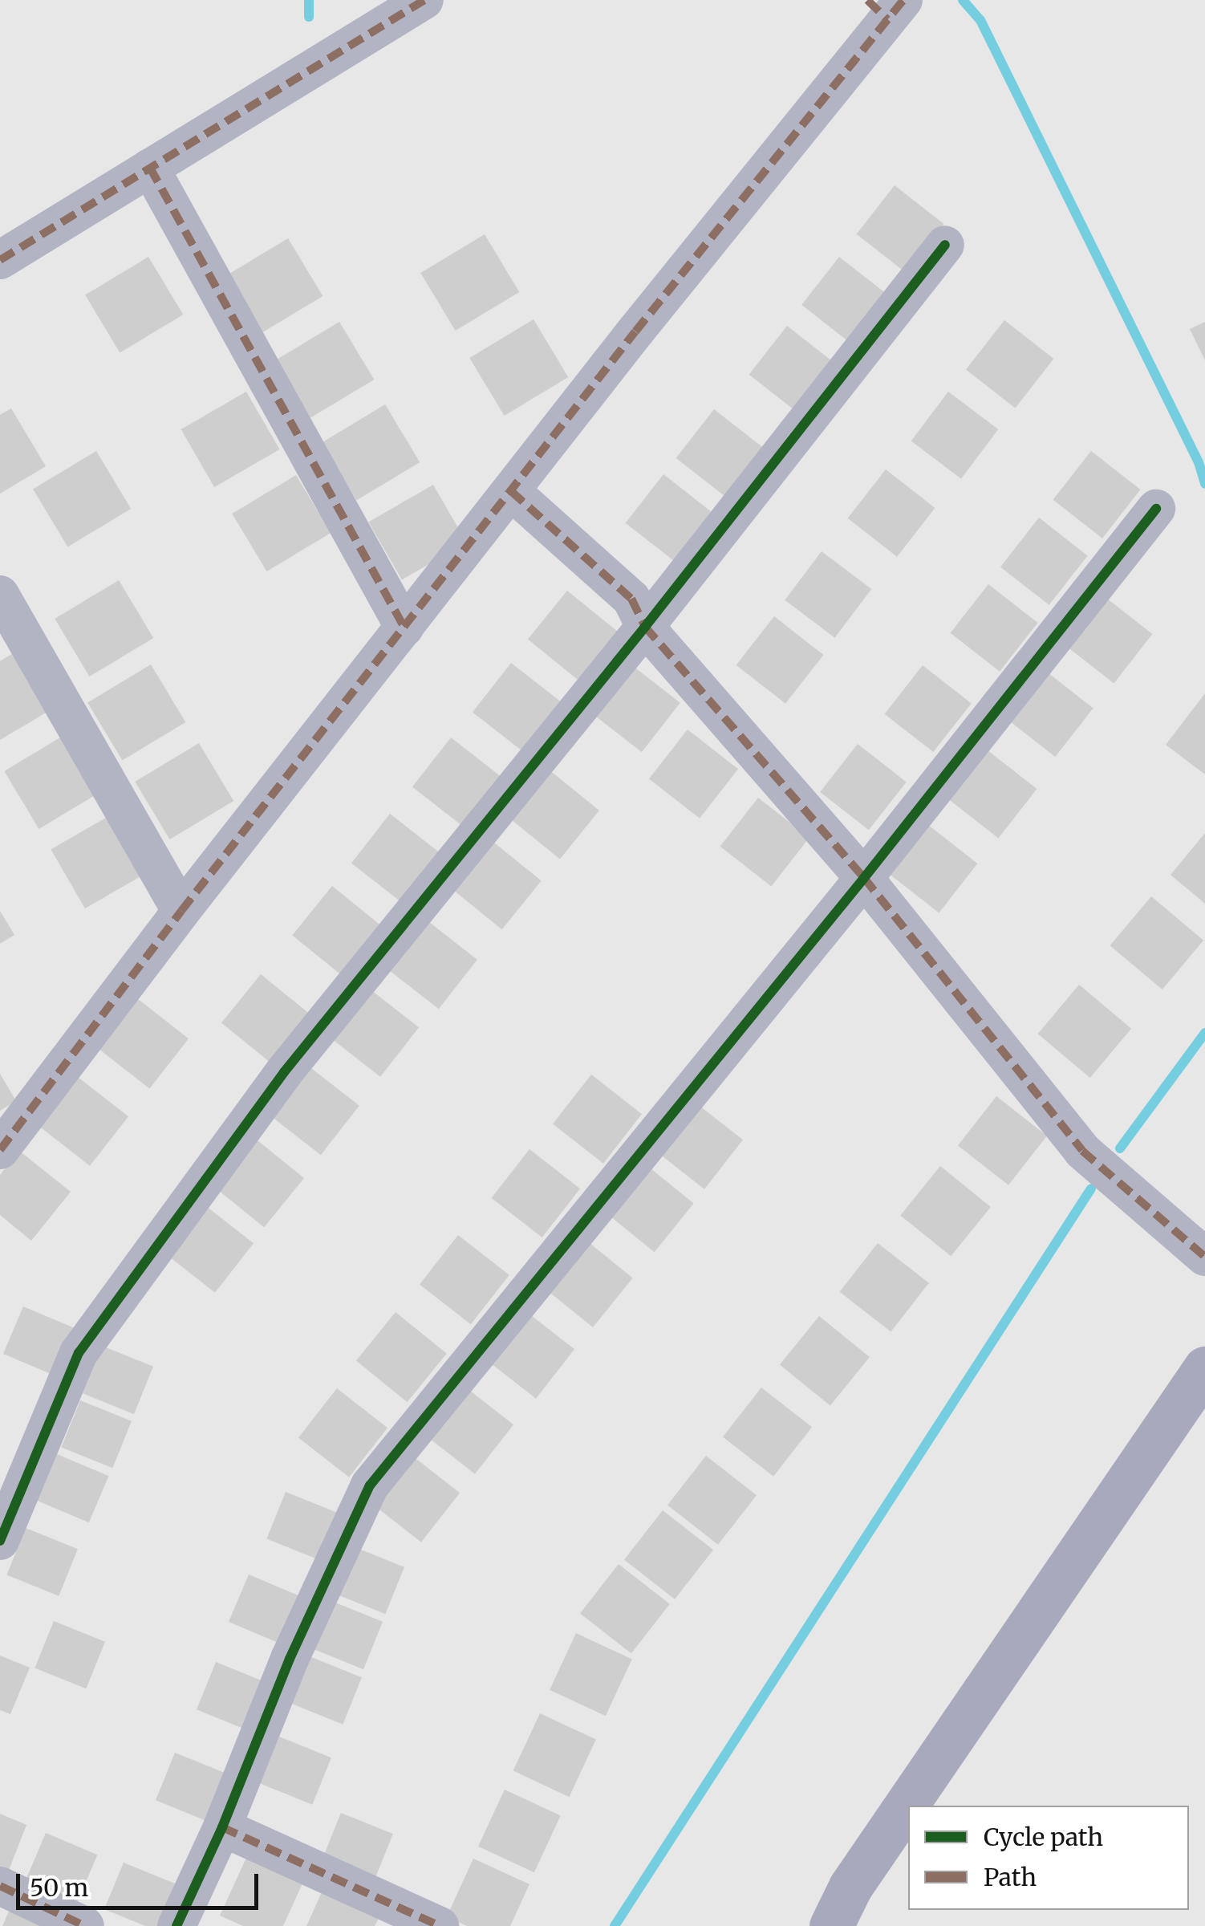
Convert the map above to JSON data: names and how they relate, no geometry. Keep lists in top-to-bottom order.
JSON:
{
  "legend": ["Cycle path", "Path"],
  "scale_bar": "50 m"
}
